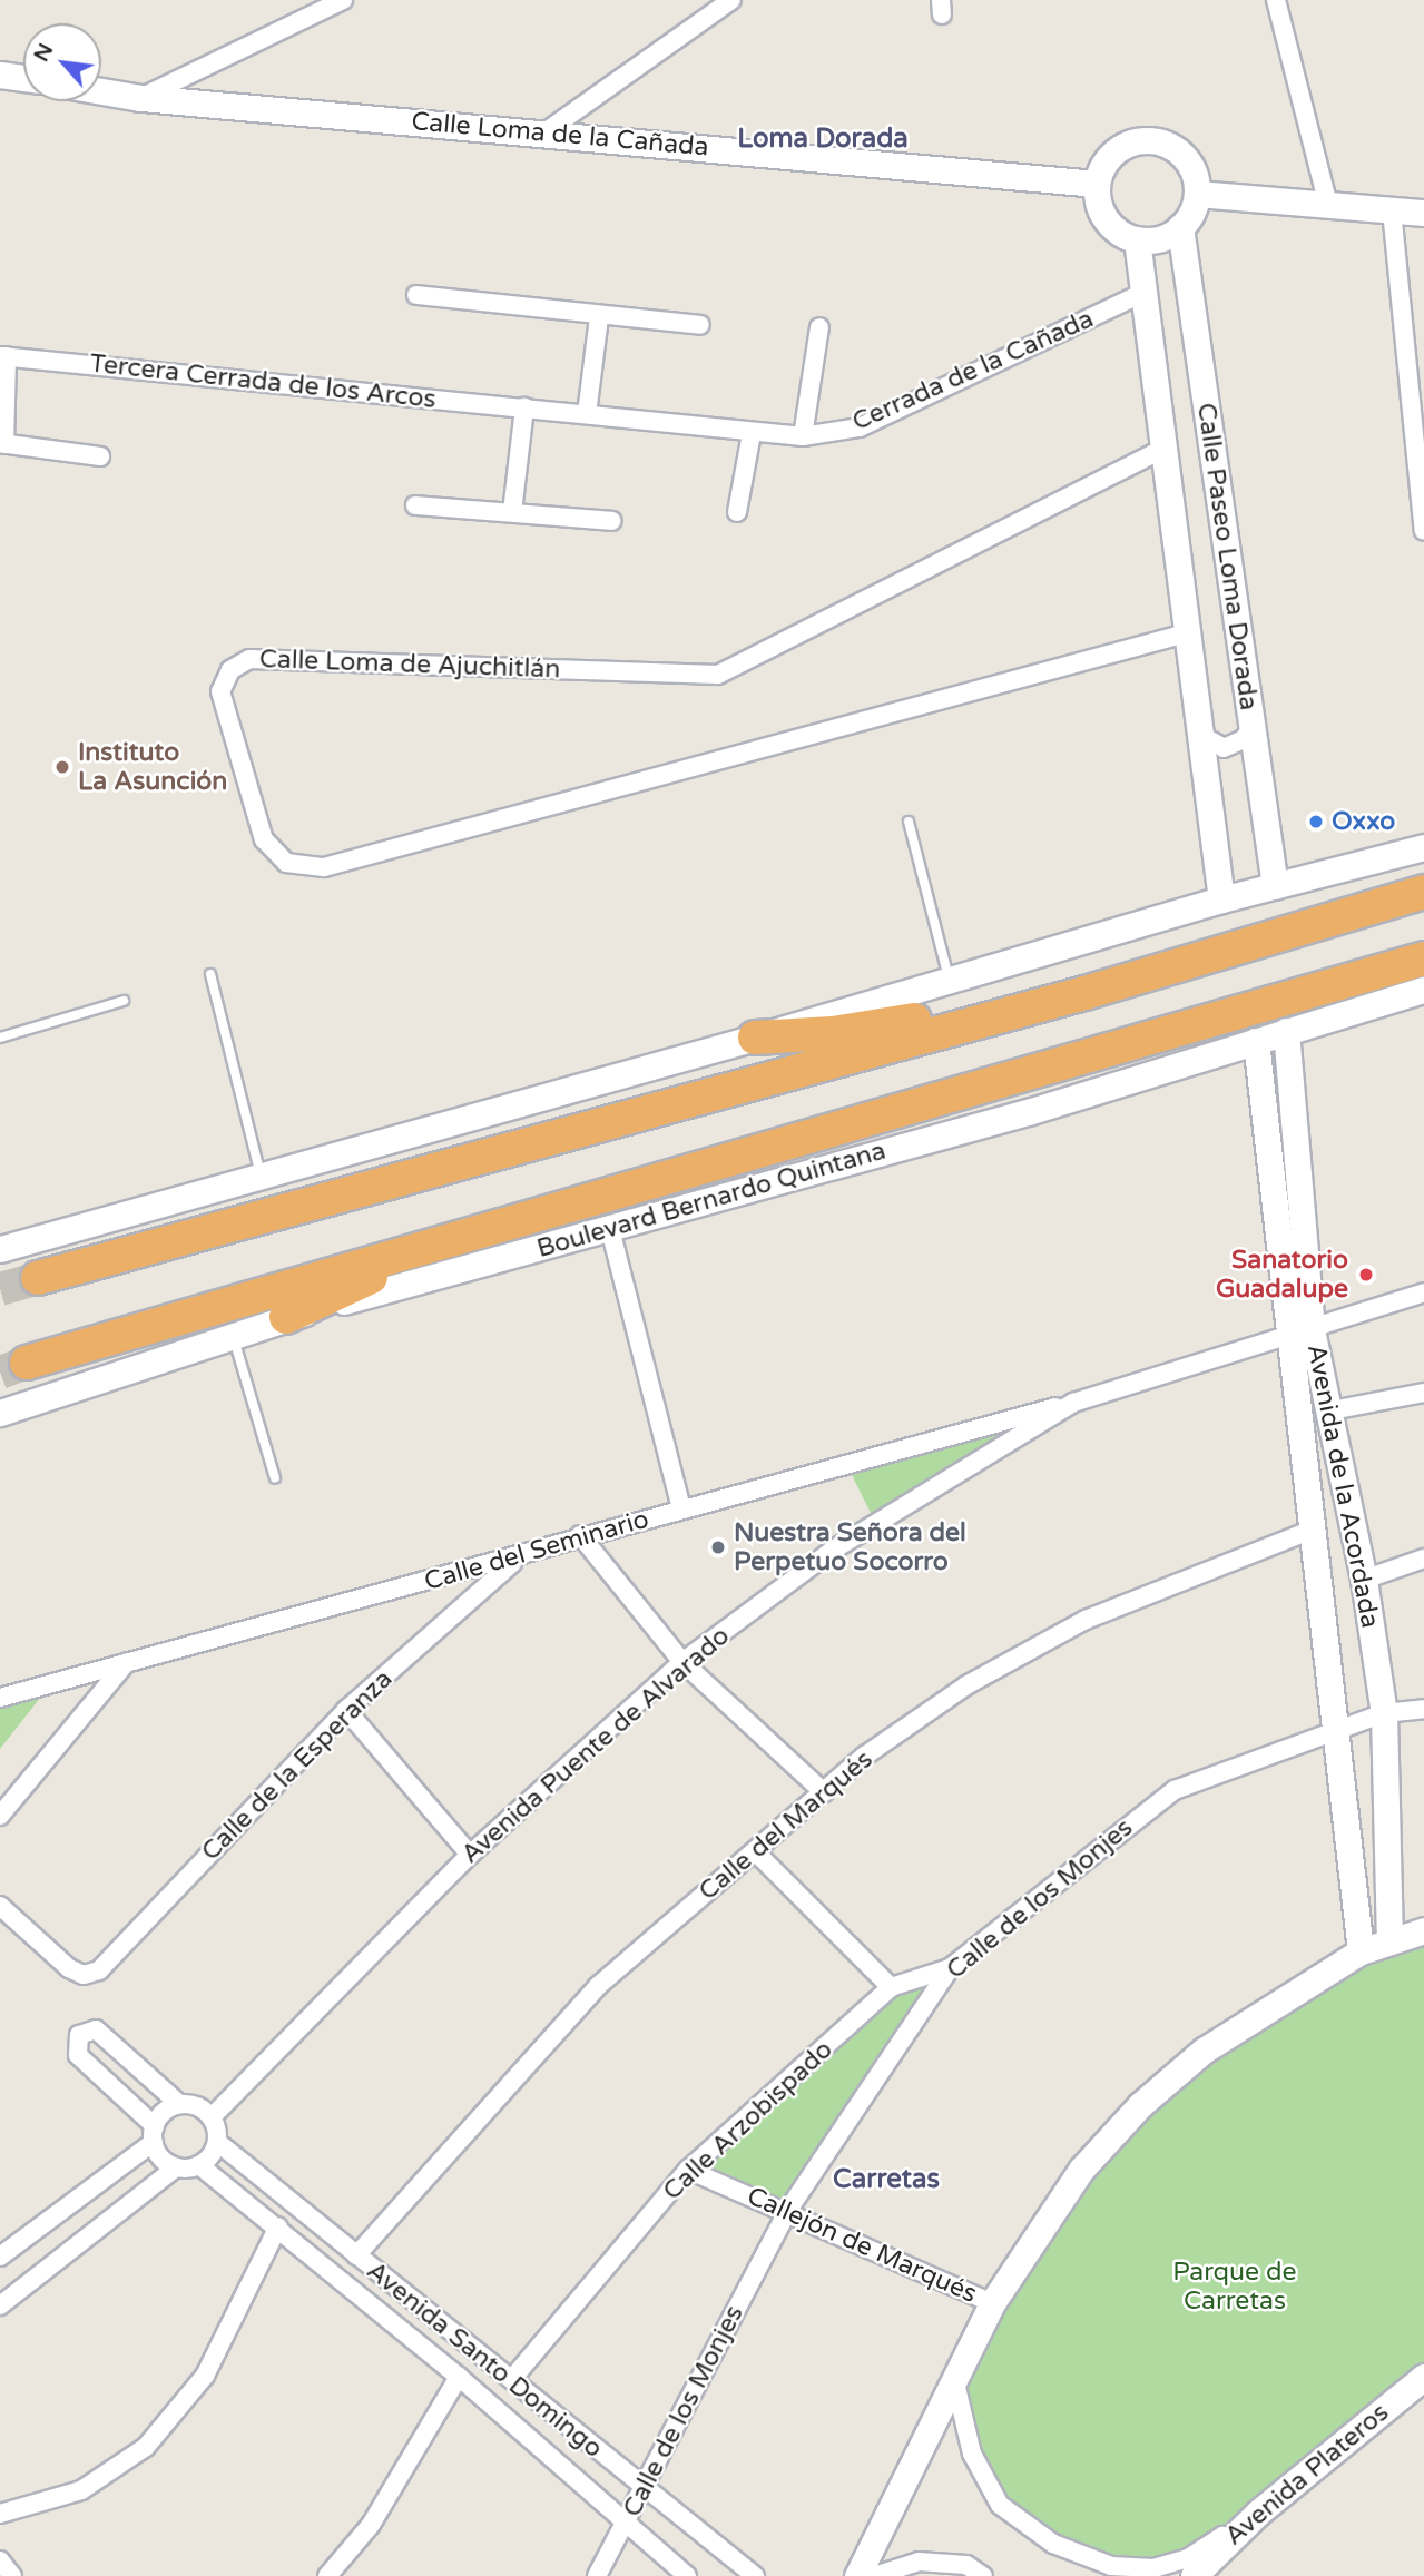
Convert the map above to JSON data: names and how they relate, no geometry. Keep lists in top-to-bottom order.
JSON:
{
  "streets": {
    "highway": ["Boulevard Bernardo Quintana"],
    "street": [
      "Calle Loma de la Cañada",
      "Cerrada de la Cañada",
      "Tercera Cerrada de los Arcos",
      "Calle Paseo Loma Dorada",
      "Calle Loma de Ajuchitlán",
      "Avenida de la Acordada",
      "Calle del Seminario",
      "Avenida Puente de Alvarado",
      "Calle de la Esperanza",
      "Calle del Marqués",
      "Calle de los Monjes",
      "Calle Arzobispado",
      "Callejón de Marqués",
      "Avenida Santo Domingo",
      "Avenida Plateros"
    ]
  },
  "crossings": [
    ["Calle Loma de la Cañada", "Calle Paseo Loma Dorada"],
    ["Cerrada de la Cañada", "Tercera Cerrada de los Arcos"],
    ["Cerrada de la Cañada", "Calle Paseo Loma Dorada"],
    ["Calle Paseo Loma Dorada", "Calle Loma de Ajuchitlán"],
    ["Boulevard Bernardo Quintana", "Avenida de la Acordada"],
    ["Avenida de la Acordada", "Avenida Puente de Alvarado"],
    ["Avenida de la Acordada", "Calle del Marqués"],
    ["Avenida de la Acordada", "Calle de los Monjes"],
    ["Calle del Seminario", "Avenida Puente de Alvarado"],
    ["Calle del Seminario", "Calle de la Esperanza"],
    ["Avenida Puente de Alvarado", "Avenida Santo Domingo"],
    ["Calle del Marqués", "Avenida Santo Domingo"],
    ["Calle de los Monjes", "Calle Arzobispado"],
    ["Calle de los Monjes", "Callejón de Marqués"],
    ["Calle de los Monjes", "Avenida Santo Domingo"],
    ["Calle Arzobispado", "Callejón de Marqués"],
    ["Calle Arzobispado", "Avenida Santo Domingo"]
  ],
  "districts": ["Loma Dorada", "Carretas"],
  "parks": ["Parque de Carretas"],
  "places": [
    "Instituto La Asunción",
    "Oxxo",
    "Sanatorio Guadalupe",
    "Nuestra Señora del Perpetuo Socorro"
  ],
  "north": "top left"
}
